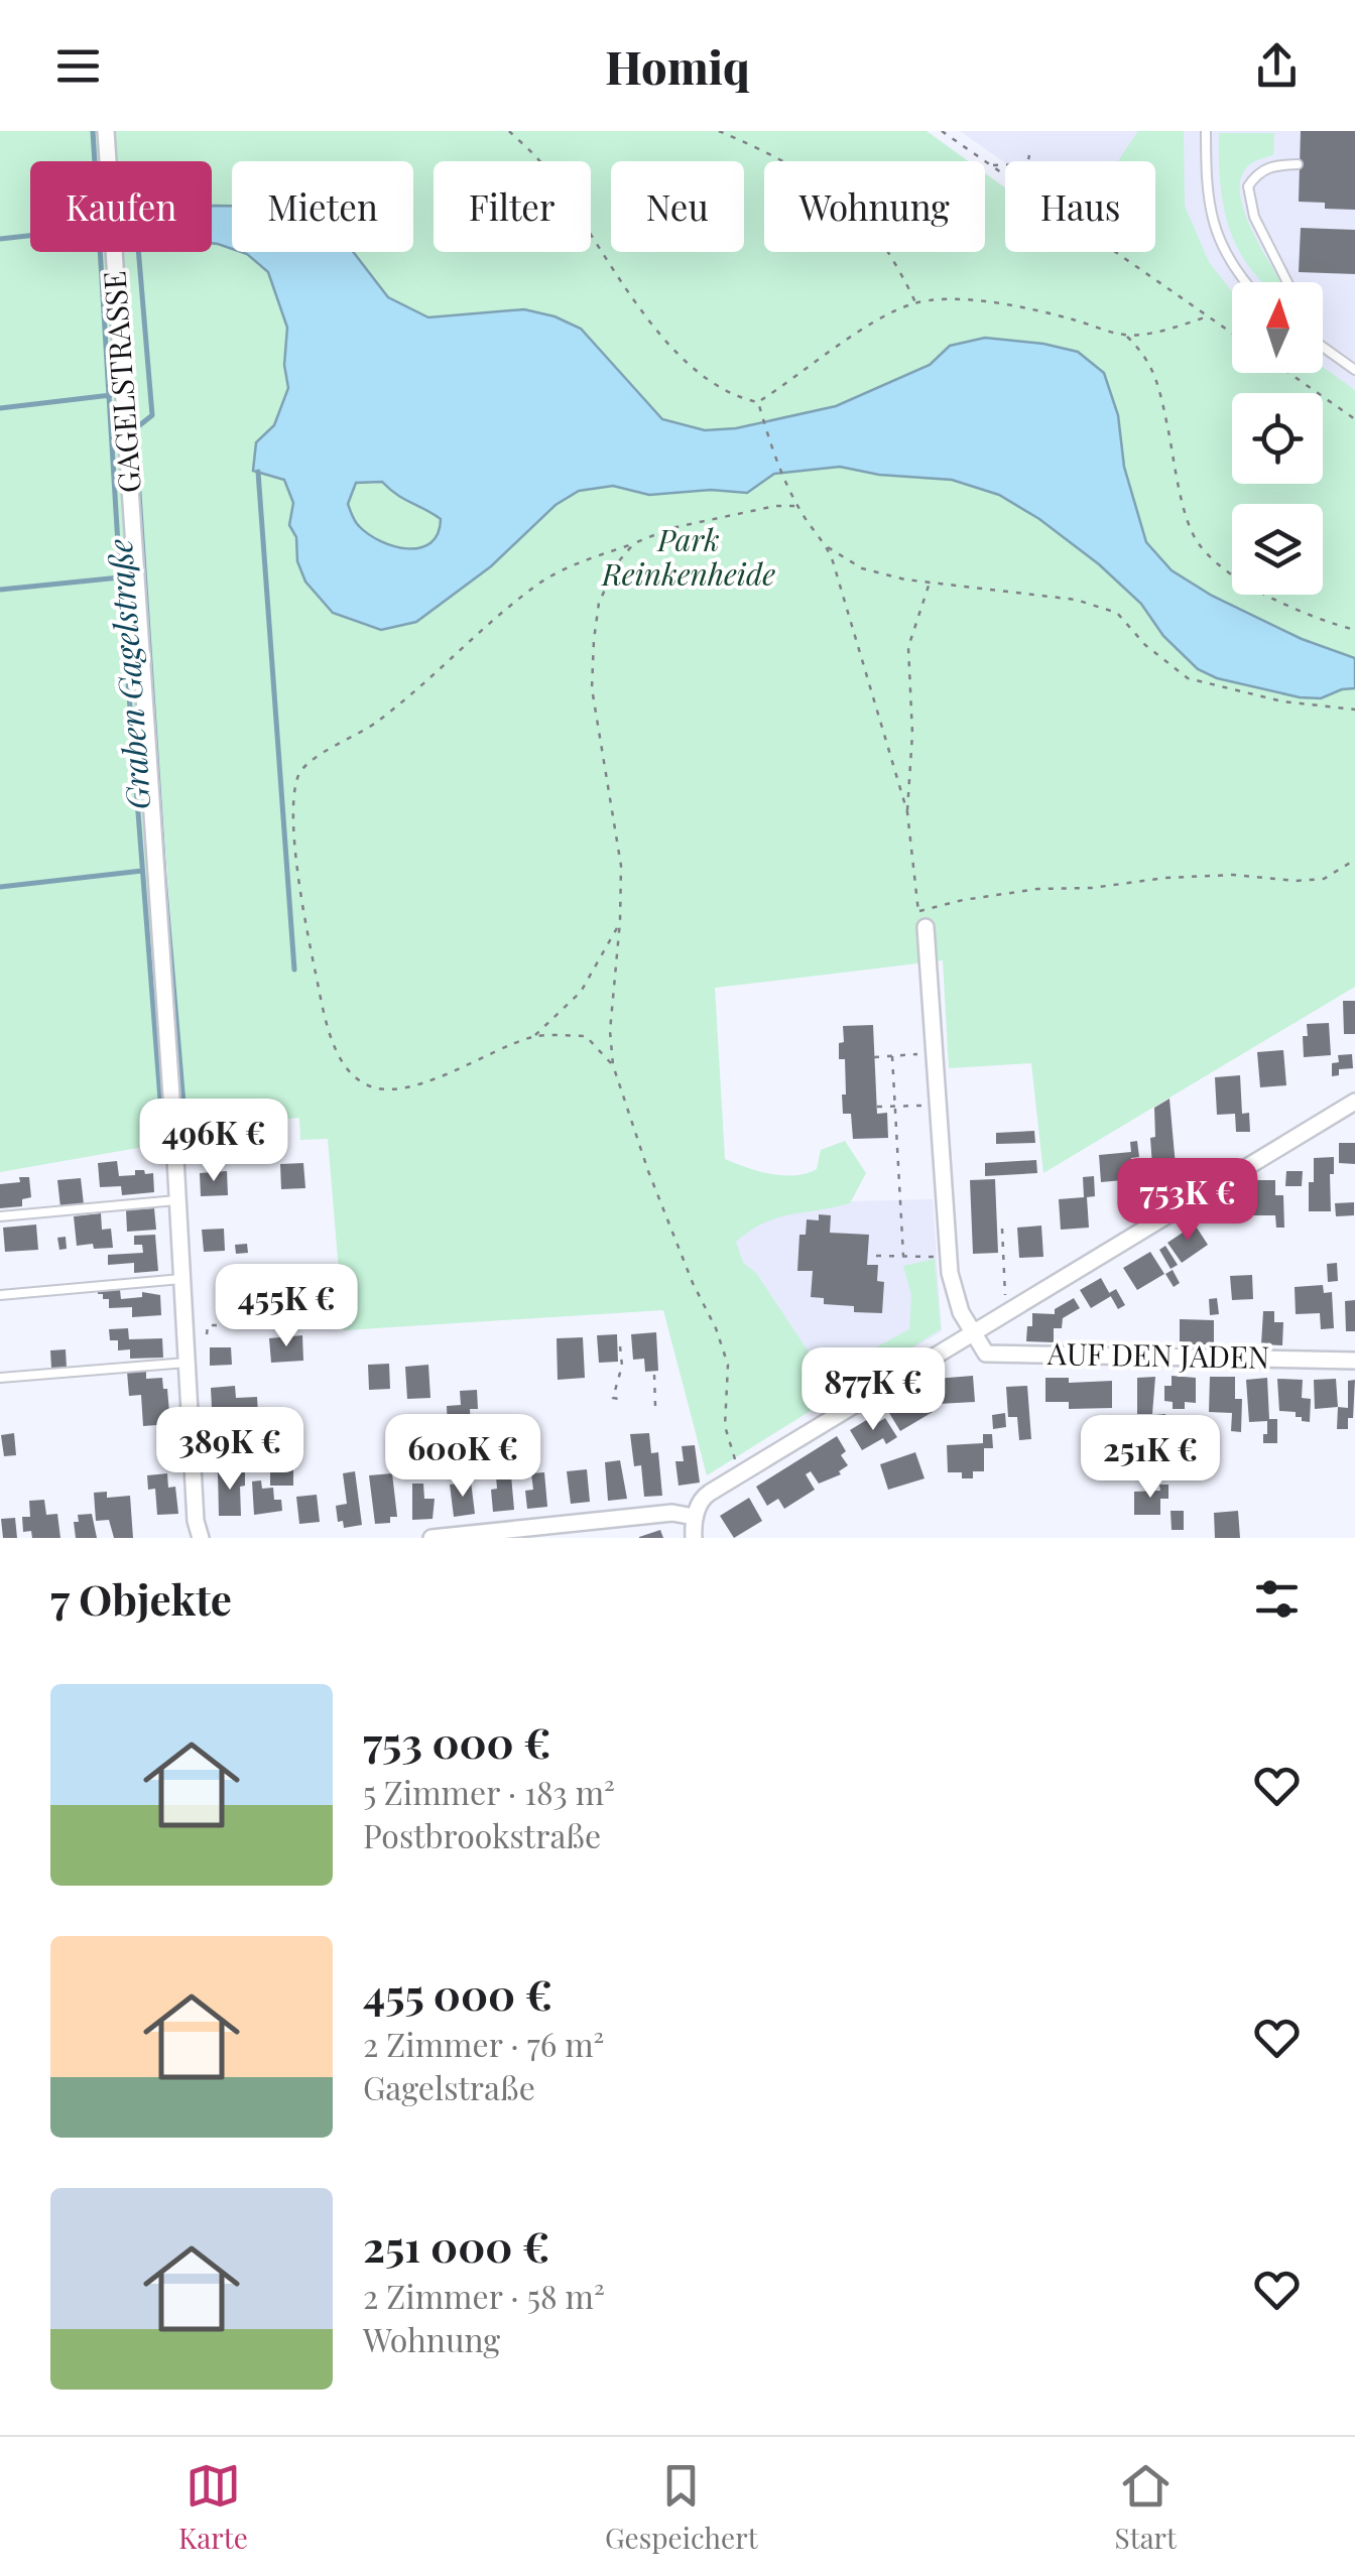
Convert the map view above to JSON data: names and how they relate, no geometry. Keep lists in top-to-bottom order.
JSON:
{
  "streets": {
    "street": ["GAGELSTRASSE", "AUF DEN JADEN"]
  },
  "water": ["Graben Gagelstraße"],
  "parks": ["Park Reinkenheide"],
  "north": "top",
  "page": {
    "header": "Homiq",
    "chip": [
      "Kaufen",
      "Mieten",
      "Filter",
      "Neu",
      "Wohnung",
      "Haus"
    ],
    "price": [
      "496K €",
      "753K €",
      "455K €",
      "877K €",
      "389K €",
      "600K €",
      "251K €"
    ],
    "heading": "7 Objekte",
    "list": [
      {
        "name": "753 000 €",
        "note": "5 Zimmer · 183 m² · Postbrookstraße"
      },
      {
        "name": "455 000 €",
        "note": "2 Zimmer · 76 m² · Gagelstraße"
      },
      {
        "name": "251 000 €",
        "note": "2 Zimmer · 58 m² · Wohnung"
      }
    ],
    "tabs": ["Karte", "Gespeichert", "Start"]
  }
}
